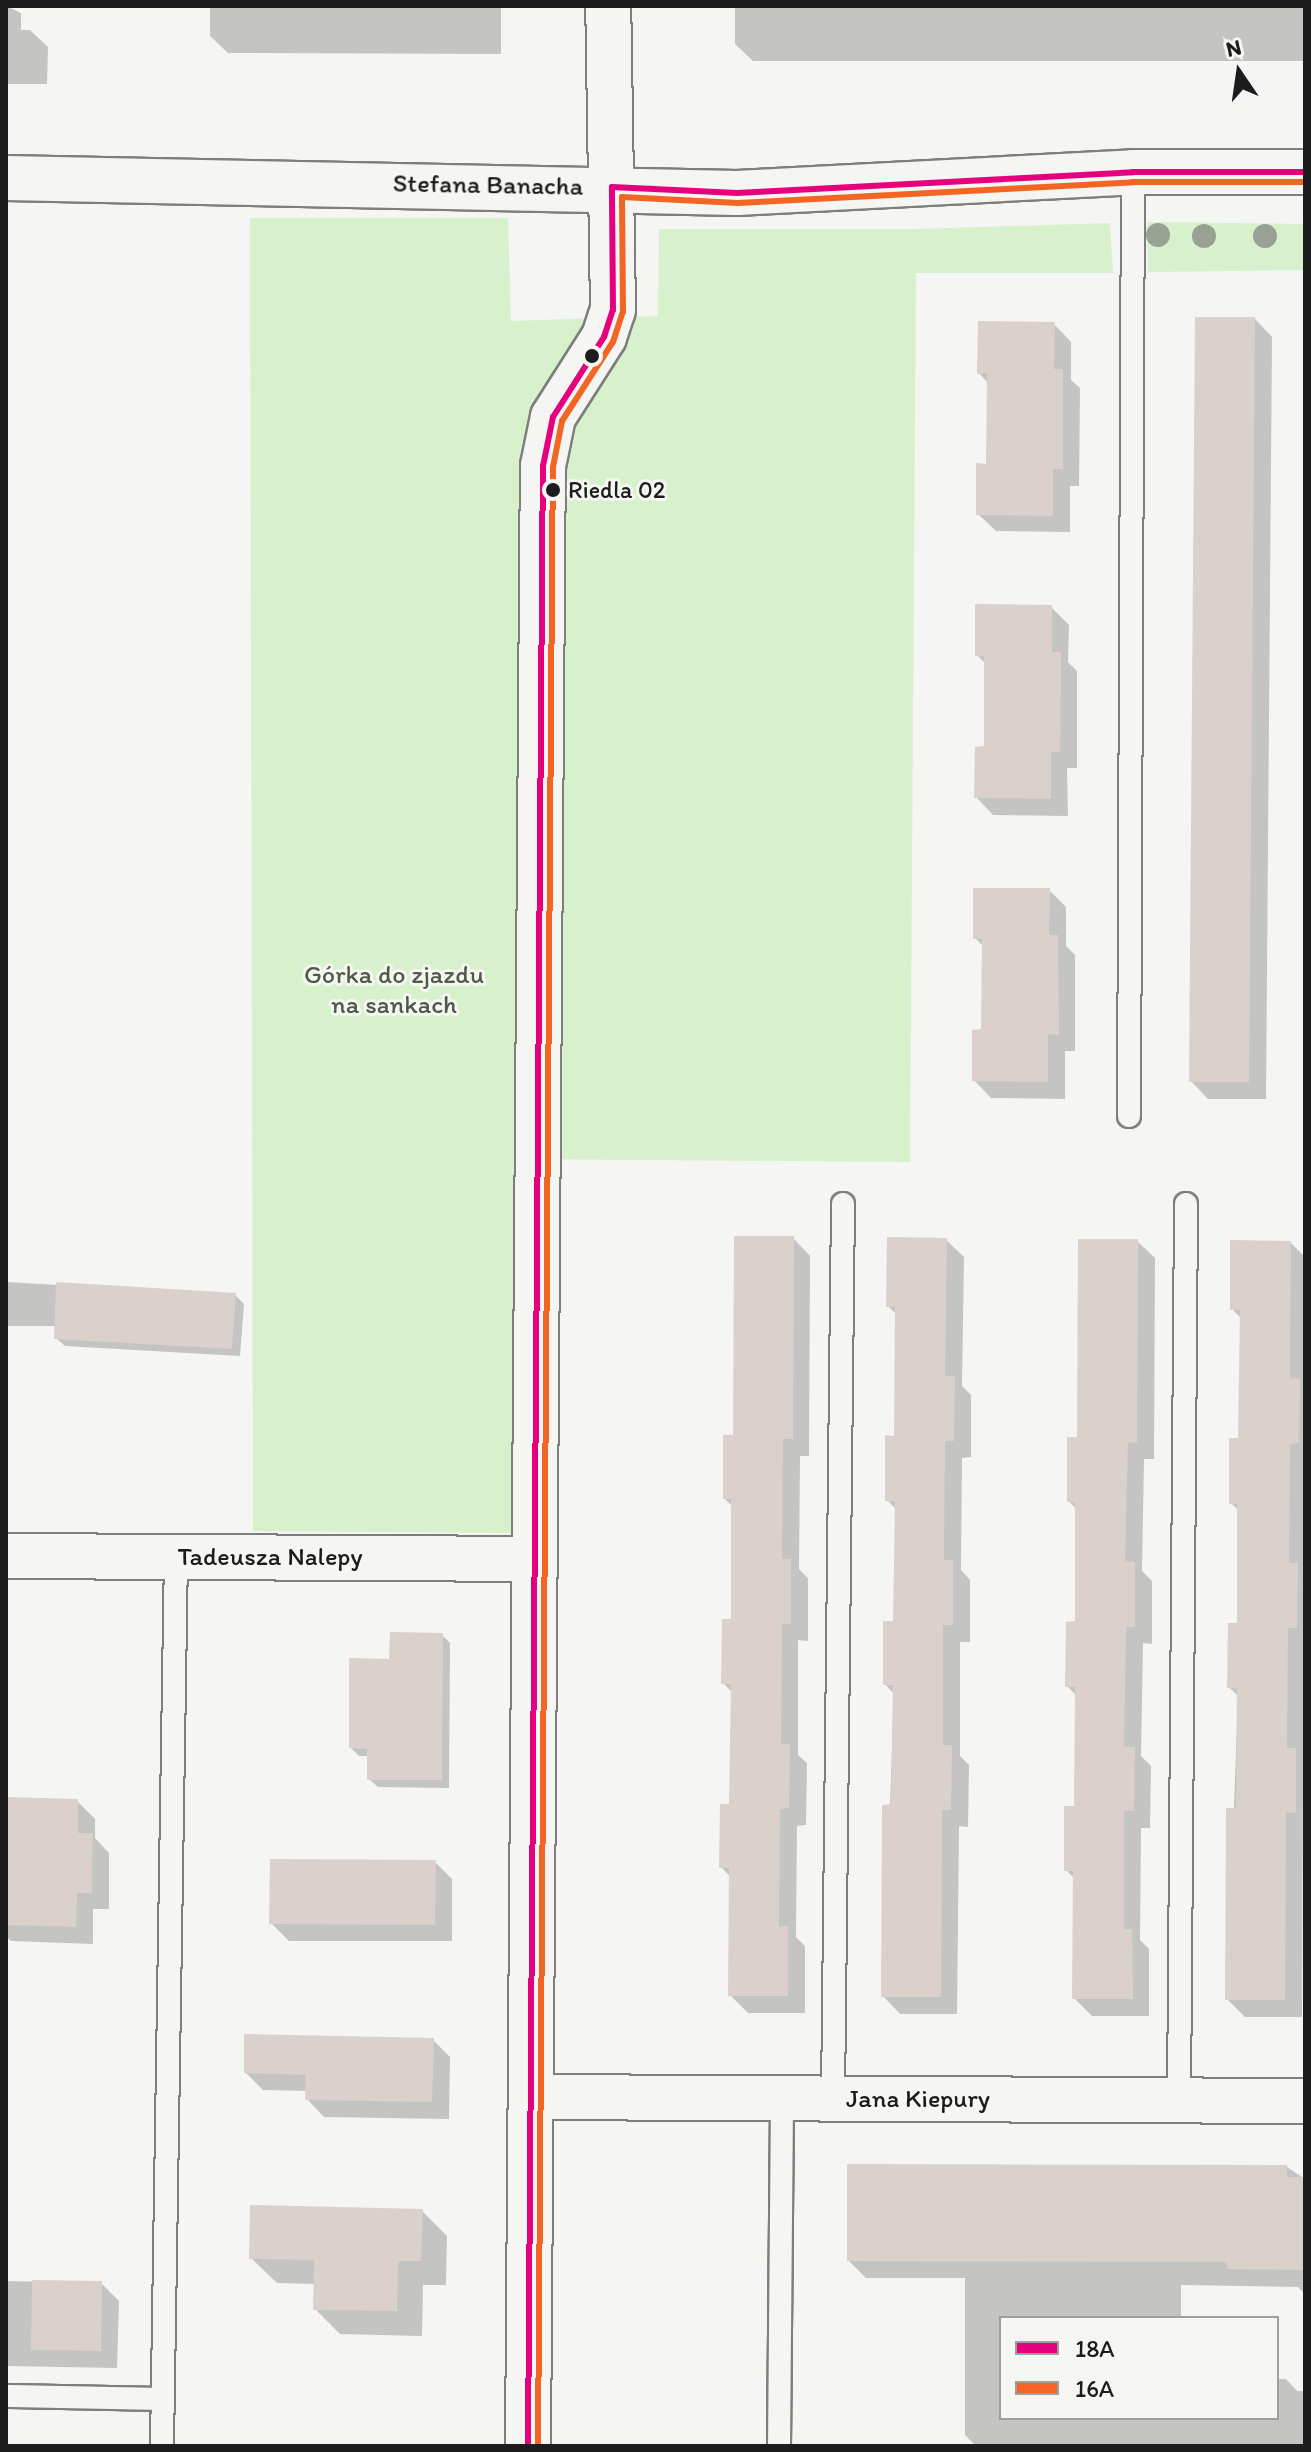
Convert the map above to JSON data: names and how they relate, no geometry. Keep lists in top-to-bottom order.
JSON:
{
  "streets": {
    "street": ["Stefana Banacha", "Tadeusza Nalepy", "Jana Kiepury"]
  },
  "parks": ["Górka do zjazdu na sankach"],
  "places": ["Riedla 02"],
  "lines": ["transit line 18A", "transit line 16A"],
  "legend": ["18A", "16A"],
  "north": "top"
}
